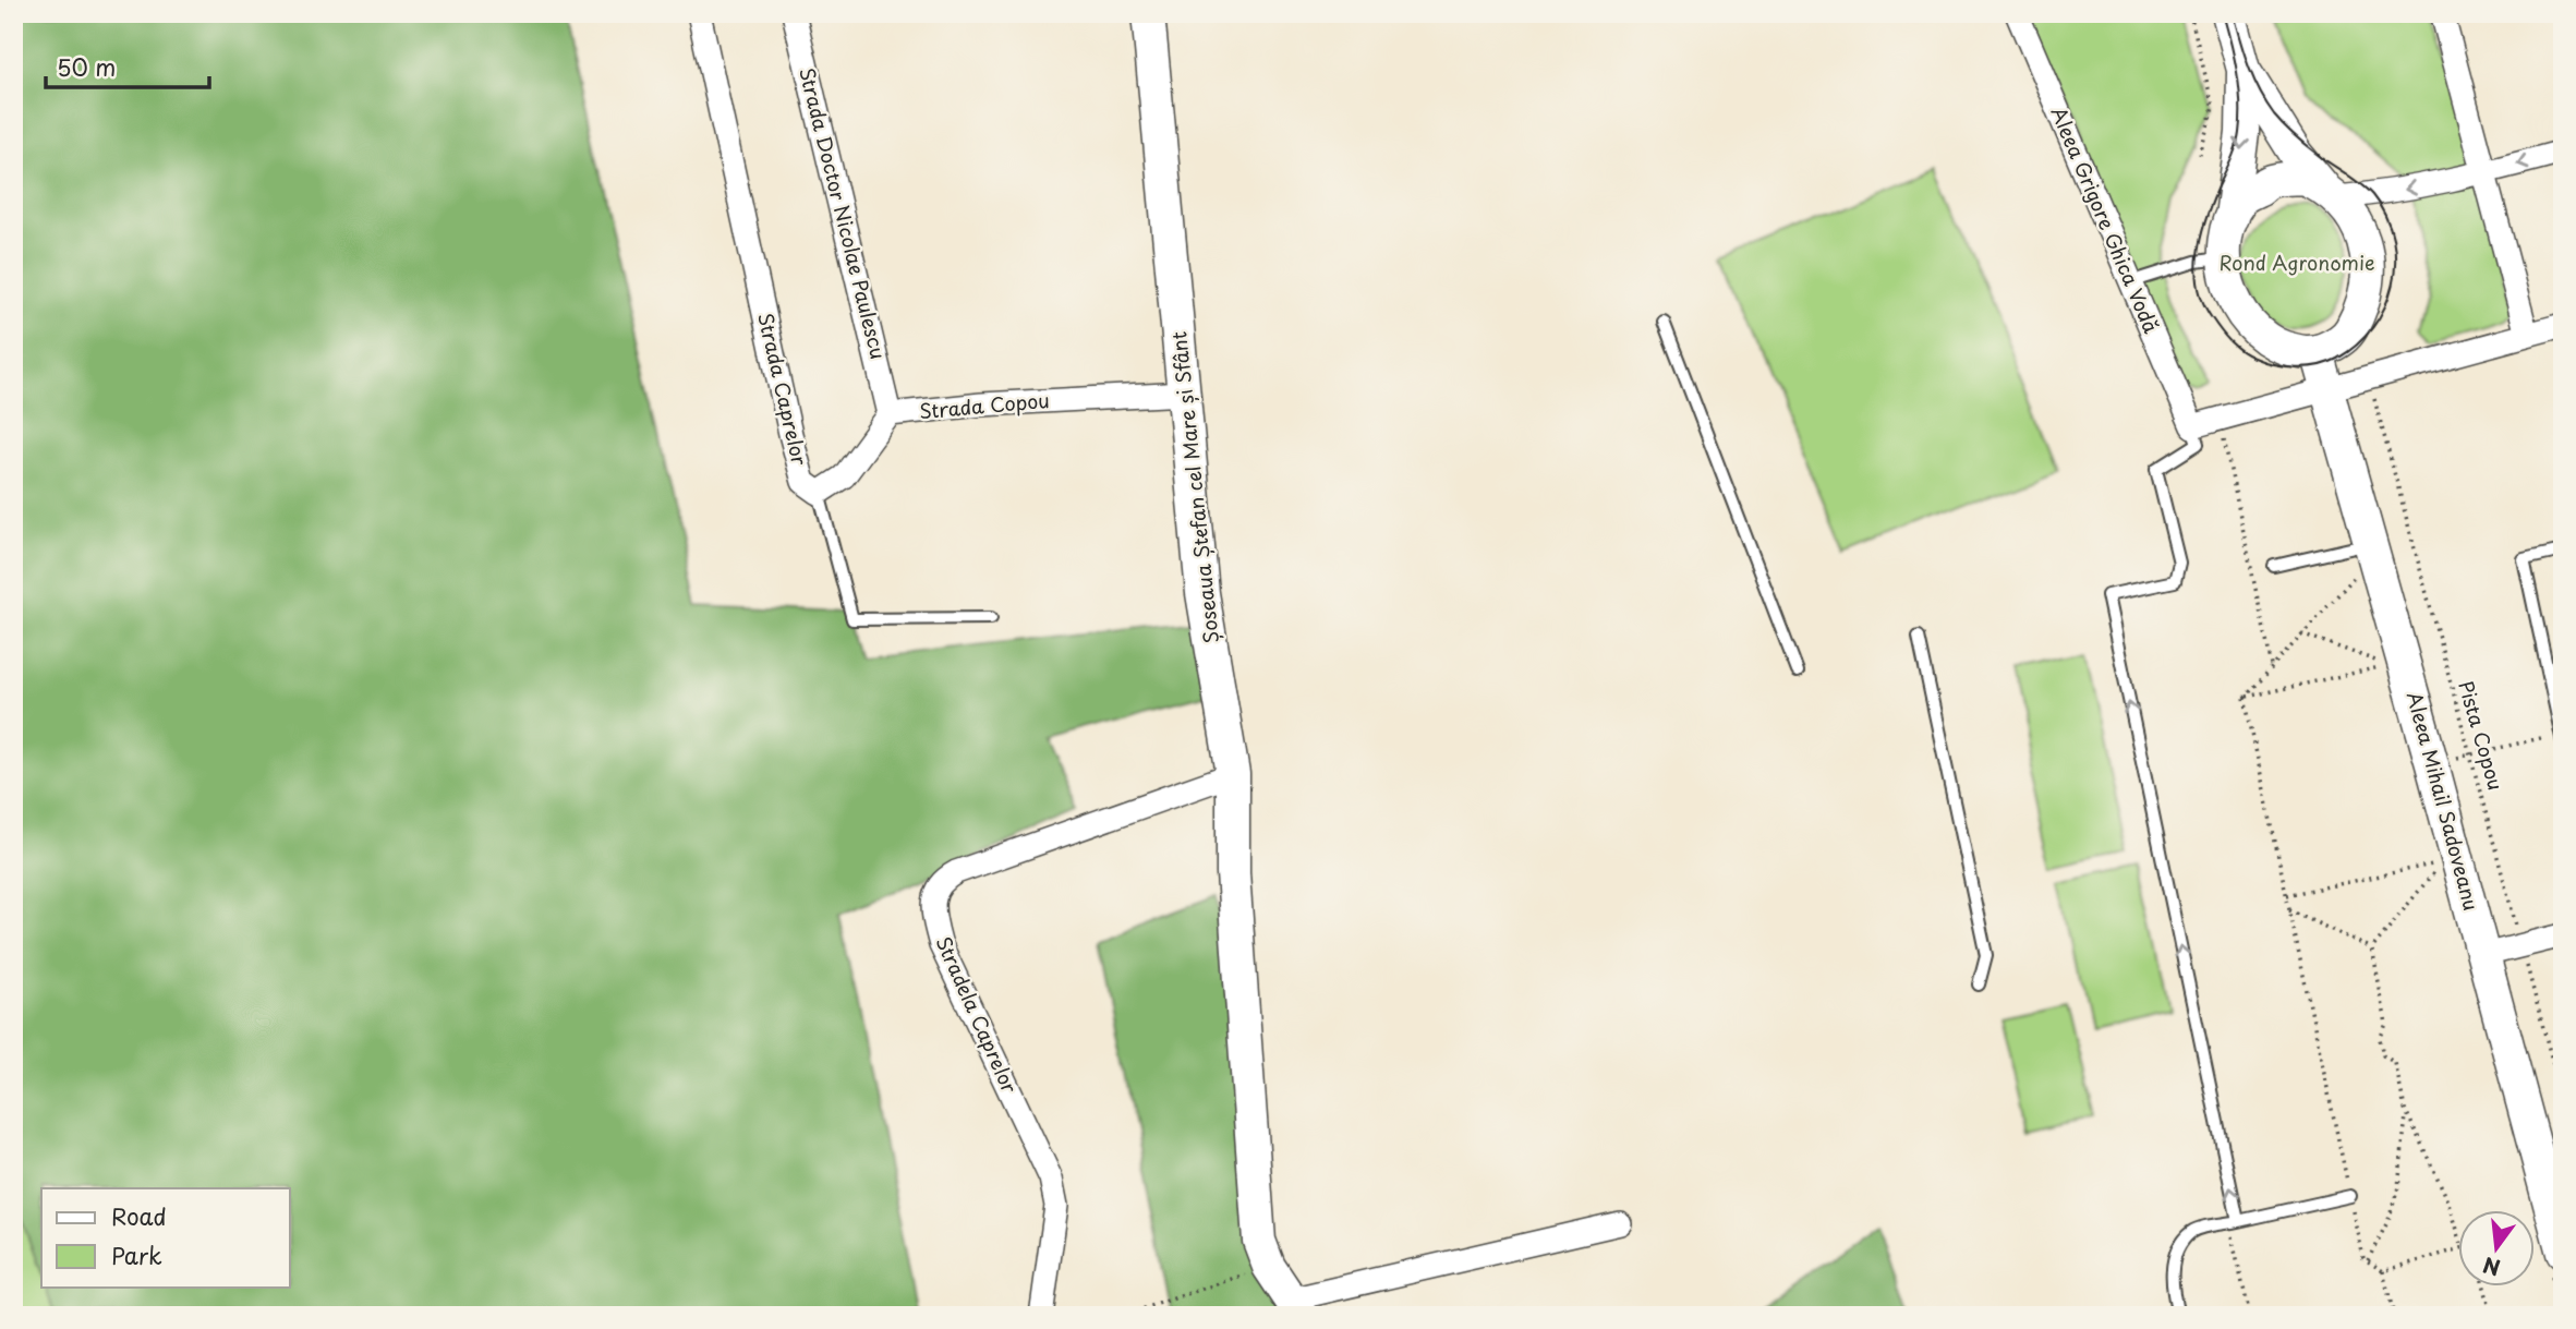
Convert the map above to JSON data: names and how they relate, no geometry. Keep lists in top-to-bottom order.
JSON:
{
  "streets": {
    "main road": ["Șoseaua Ștefan cel Mare și Sfânt", "Aleea Mihail Sadoveanu"],
    "street": [
      "Strada Doctor Nicolae Paulescu",
      "Aleea Grigore Ghica Vodă",
      "Strada Caprelor",
      "Strada Copou",
      "Stradela Caprelor"
    ],
    "path": ["Pista Copou"]
  },
  "crossings": [
    ["Strada Doctor Nicolae Paulescu", "Strada Copou"],
    ["Strada Copou", "Șoseaua Ștefan cel Mare și Sfânt"],
    ["Șoseaua Ștefan cel Mare și Sfânt", "Stradela Caprelor"]
  ],
  "parks": ["Rond Agronomie"],
  "legend": ["Road", "Park"],
  "scale_bar": "50 m",
  "north": "bottom"
}
